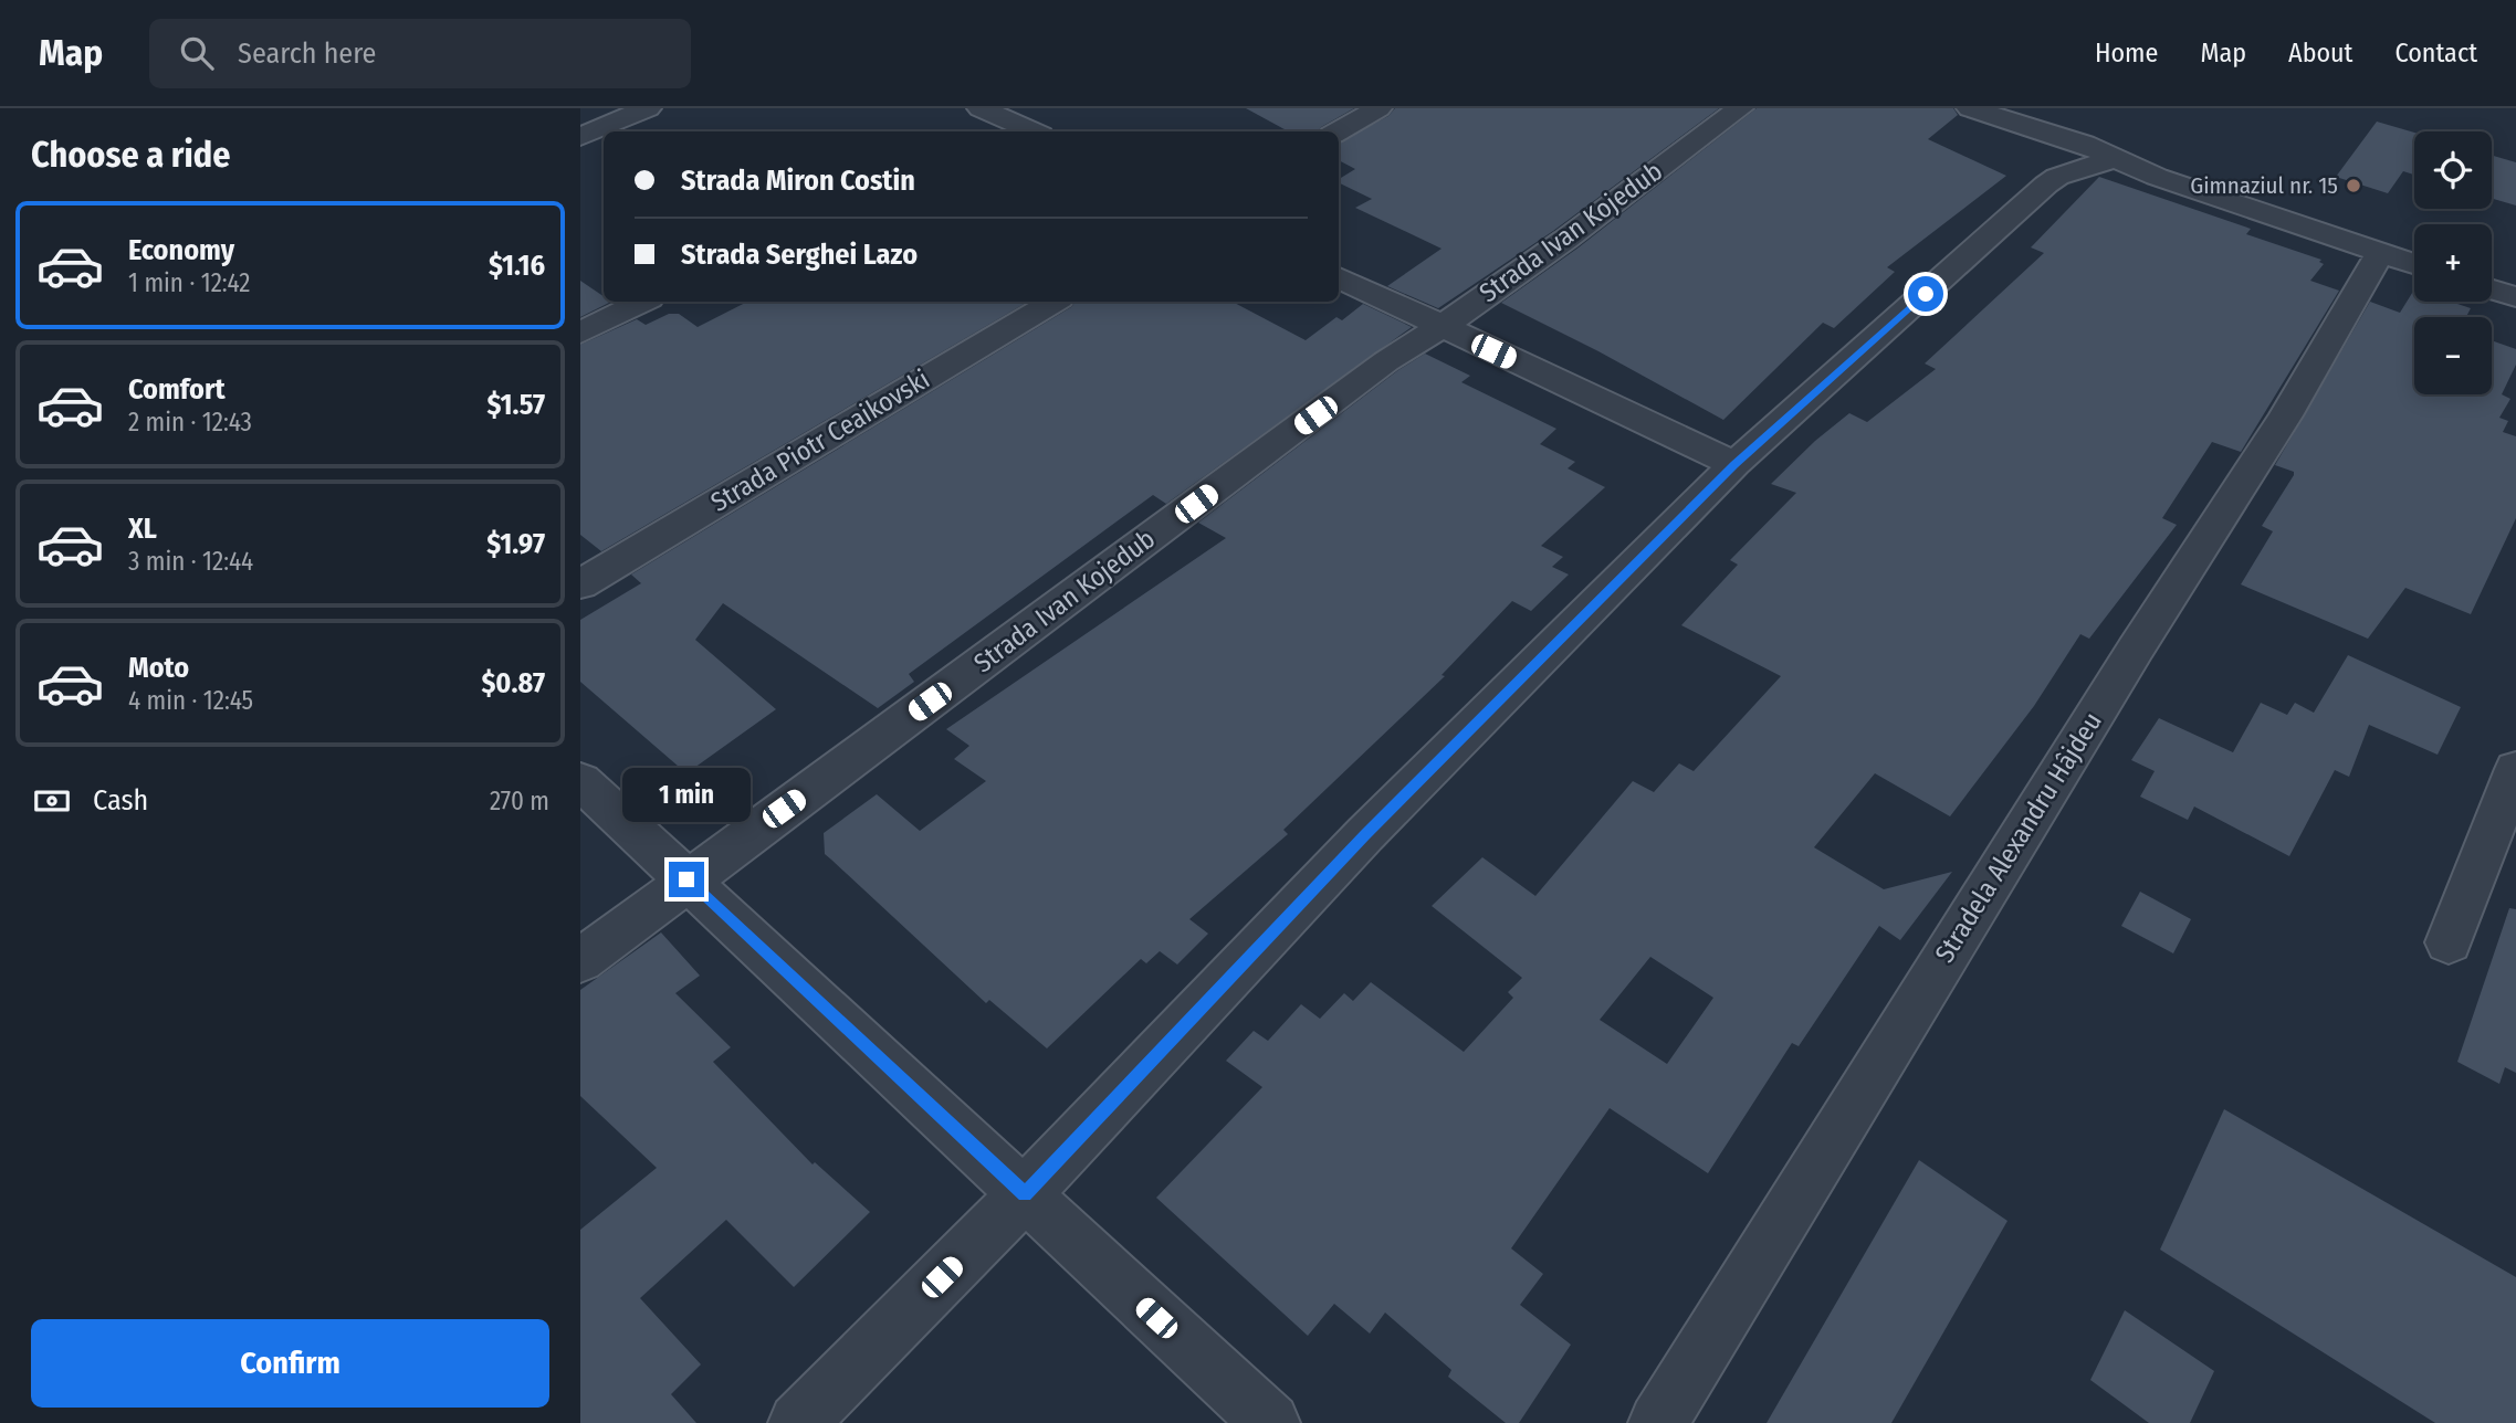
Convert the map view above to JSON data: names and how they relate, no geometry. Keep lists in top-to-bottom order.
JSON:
{
  "streets": {
    "street": ["Strada Ivan Kojedub", "Strada Piotr Ceaikovski", "Stradela Alexandru Hâjdeu"]
  },
  "places": ["Gimnaziul nr. 15"],
  "page": {
    "header": "Map",
    "search": "Search here",
    "nav": [
      "Home",
      "Map",
      "About",
      "Contact"
    ],
    "heading": "Choose a ride",
    "map_buttons": ["+", "−"],
    "banner": ["Strada Miron Costin", "Strada Serghei Lazo"],
    "list": [
      {
        "name": "Economy",
        "note": "1 min · 12:42",
        "value": "$1.16"
      },
      {
        "name": "Comfort",
        "note": "2 min · 12:43",
        "value": "$1.57"
      },
      {
        "name": "XL",
        "note": "3 min · 12:44",
        "value": "$1.97"
      },
      {
        "name": "Moto",
        "note": "4 min · 12:45",
        "value": "$0.87"
      }
    ],
    "pay": ["Cash", "270 m"],
    "bubble": "1 min",
    "buttons": "Confirm"
  }
}
